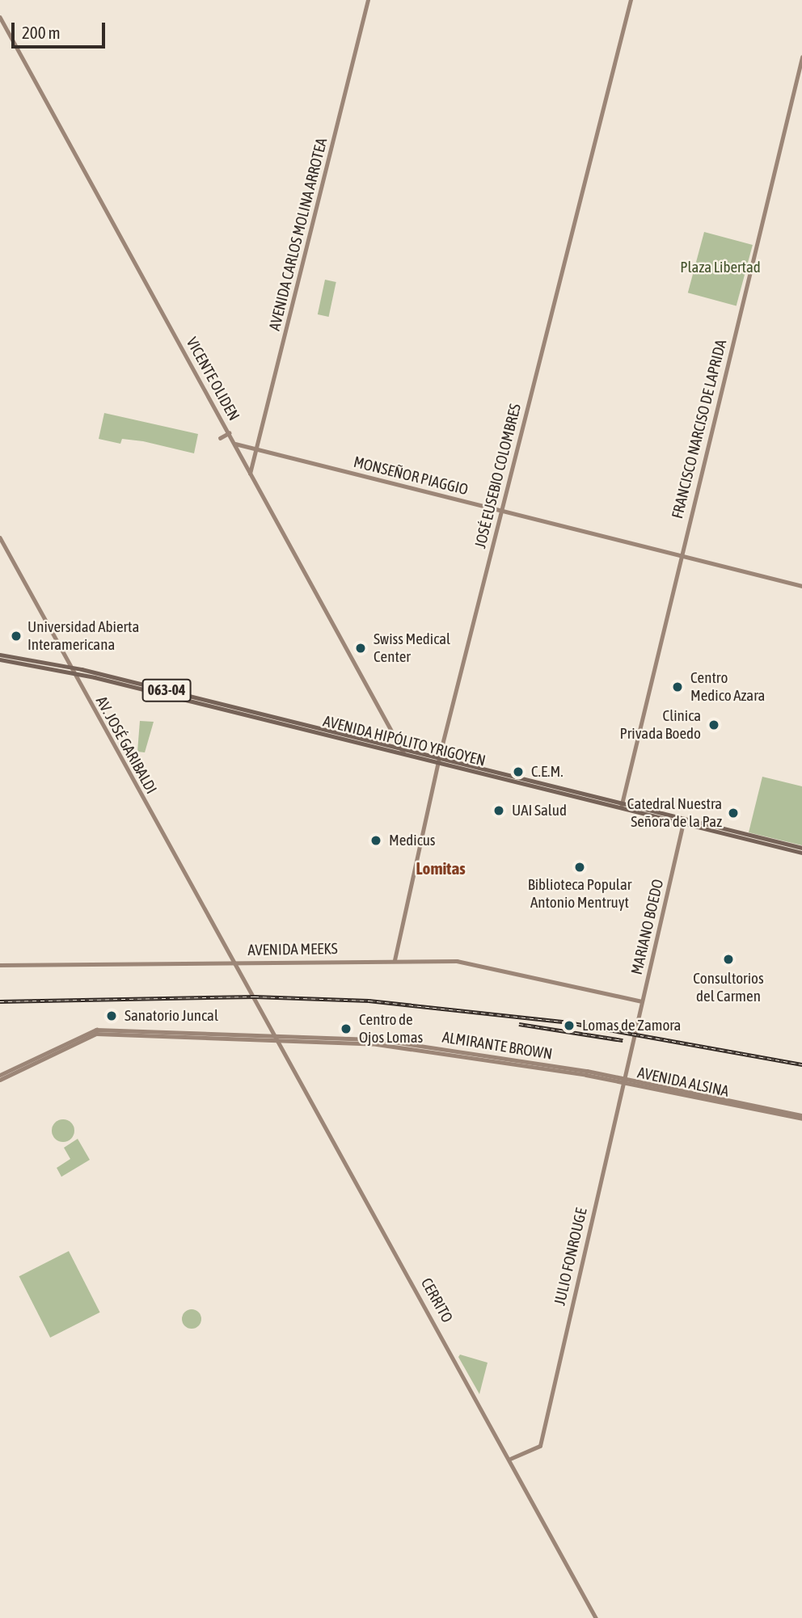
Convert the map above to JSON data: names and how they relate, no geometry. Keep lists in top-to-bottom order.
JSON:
{
  "streets": {
    "main road": ["063-04", "AVENIDA HIPÓLITO YRIGOYEN"],
    "street": [
      "AVENIDA CARLOS MOLINA ARROTEA",
      "VICENTE OLIDEN",
      "FRANCISCO NARCISO DE LAPRIDA",
      "MONSEÑOR PIAGGIO",
      "JOSÉ EUSEBIO COLOMBRES",
      "AV. JOSÉ GARIBALDI",
      "MARIANO BOEDO",
      "AVENIDA MEEKS",
      "ALMIRANTE BROWN",
      "AVENIDA ALSINA",
      "JULIO FONROUGE",
      "CERRITO"
    ]
  },
  "crossings": [
    ["AVENIDA CARLOS MOLINA ARROTEA", "VICENTE OLIDEN"],
    ["AVENIDA CARLOS MOLINA ARROTEA", "MONSEÑOR PIAGGIO"],
    ["VICENTE OLIDEN", "MONSEÑOR PIAGGIO"],
    ["VICENTE OLIDEN", "AVENIDA HIPÓLITO YRIGOYEN"],
    ["FRANCISCO NARCISO DE LAPRIDA", "MONSEÑOR PIAGGIO"],
    ["FRANCISCO NARCISO DE LAPRIDA", "AVENIDA HIPÓLITO YRIGOYEN"],
    ["MONSEÑOR PIAGGIO", "JOSÉ EUSEBIO COLOMBRES"],
    ["JOSÉ EUSEBIO COLOMBRES", "AVENIDA HIPÓLITO YRIGOYEN"],
    ["JOSÉ EUSEBIO COLOMBRES", "AVENIDA MEEKS"],
    ["AVENIDA HIPÓLITO YRIGOYEN", "AV. JOSÉ GARIBALDI"],
    ["AVENIDA HIPÓLITO YRIGOYEN", "MARIANO BOEDO"],
    ["AV. JOSÉ GARIBALDI", "AVENIDA MEEKS"],
    ["AV. JOSÉ GARIBALDI", "CERRITO"],
    ["MARIANO BOEDO", "AVENIDA MEEKS"],
    ["MARIANO BOEDO", "JULIO FONROUGE"],
    ["ALMIRANTE BROWN", "AVENIDA ALSINA"],
    ["ALMIRANTE BROWN", "CERRITO"],
    ["AVENIDA ALSINA", "JULIO FONROUGE"],
    ["JULIO FONROUGE", "CERRITO"]
  ],
  "districts": ["Lomitas"],
  "parks": ["Plaza Libertad"],
  "places": [
    "Universidad Abierta Interamericana",
    "Swiss Medical Center",
    "Centro Medico Azara",
    "Clinica Privada Boedo",
    "C.E.M.",
    "UAI Salud",
    "Catedral Nuestra Señora de la Paz",
    "Medicus",
    "Biblioteca Popular Antonio Mentruyt",
    "Consultorios del Carmen",
    "Sanatorio Juncal",
    "Lomas de Zamora",
    "Centro de Ojos Lomas"
  ],
  "scale_bar": "200 m"
}
